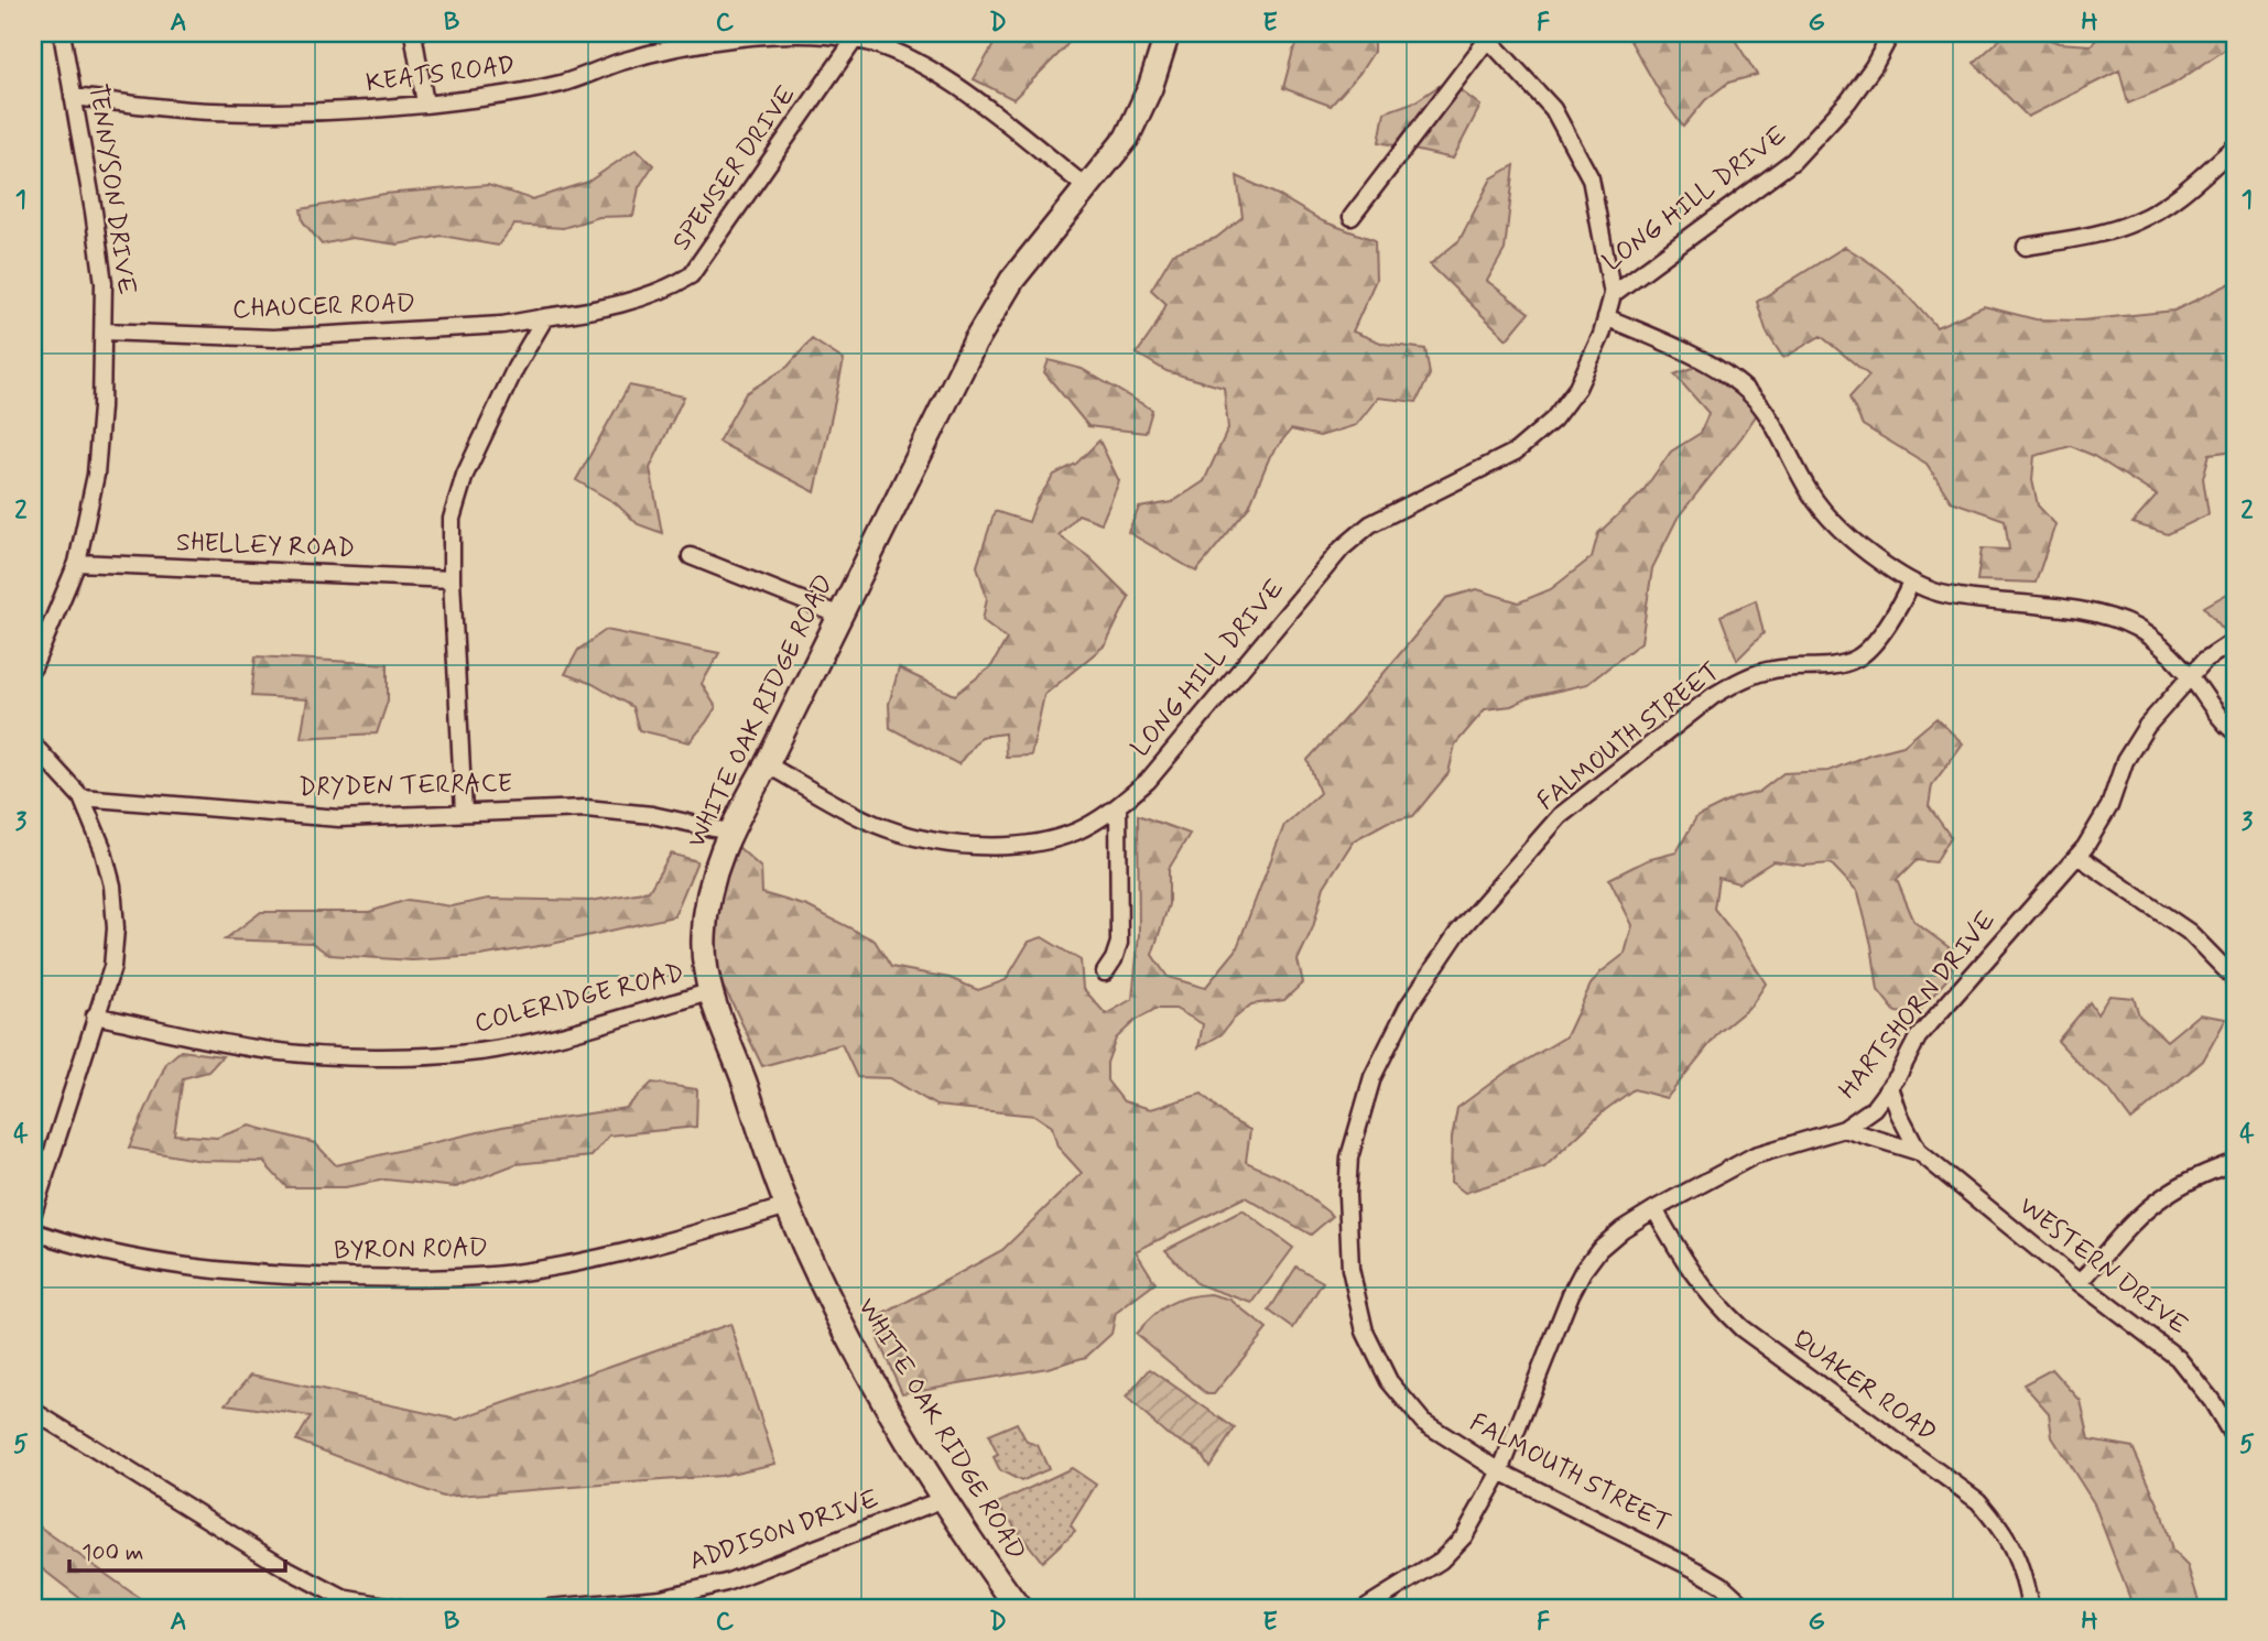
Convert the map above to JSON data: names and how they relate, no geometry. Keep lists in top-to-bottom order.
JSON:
{
  "streets": {
    "street": [
      "KEATS ROAD",
      "SPENSER DRIVE",
      "TENNYSON DRIVE",
      "LONG HILL DRIVE",
      "CHAUCER ROAD",
      "SHELLEY ROAD",
      "WHITE OAK RIDGE ROAD",
      "FALMOUTH STREET",
      "DRYDEN TERRACE",
      "COLERIDGE ROAD",
      "HARTSHORN DRIVE",
      "BYRON ROAD",
      "WESTERN DRIVE",
      "QUAKER ROAD",
      "ADDISON DRIVE"
    ]
  },
  "crossings": [
    ["KEATS ROAD", "SPENSER DRIVE"],
    ["KEATS ROAD", "TENNYSON DRIVE"],
    ["KEATS ROAD", "WHITE OAK RIDGE ROAD"],
    ["SPENSER DRIVE", "CHAUCER ROAD"],
    ["TENNYSON DRIVE", "CHAUCER ROAD"],
    ["TENNYSON DRIVE", "SHELLEY ROAD"],
    ["LONG HILL DRIVE", "WHITE OAK RIDGE ROAD"],
    ["WHITE OAK RIDGE ROAD", "DRYDEN TERRACE"],
    ["WHITE OAK RIDGE ROAD", "COLERIDGE ROAD"],
    ["WHITE OAK RIDGE ROAD", "BYRON ROAD"],
    ["WHITE OAK RIDGE ROAD", "ADDISON DRIVE"],
    ["FALMOUTH STREET", "HARTSHORN DRIVE"],
    ["HARTSHORN DRIVE", "WESTERN DRIVE"],
    ["HARTSHORN DRIVE", "QUAKER ROAD"]
  ],
  "scale_bar": "100 m",
  "grid": {
    "columns": [
      "A",
      "B",
      "C",
      "D",
      "E",
      "F",
      "G",
      "H"
    ],
    "rows": [
      "1",
      "2",
      "3",
      "4",
      "5"
    ]
  }
}
